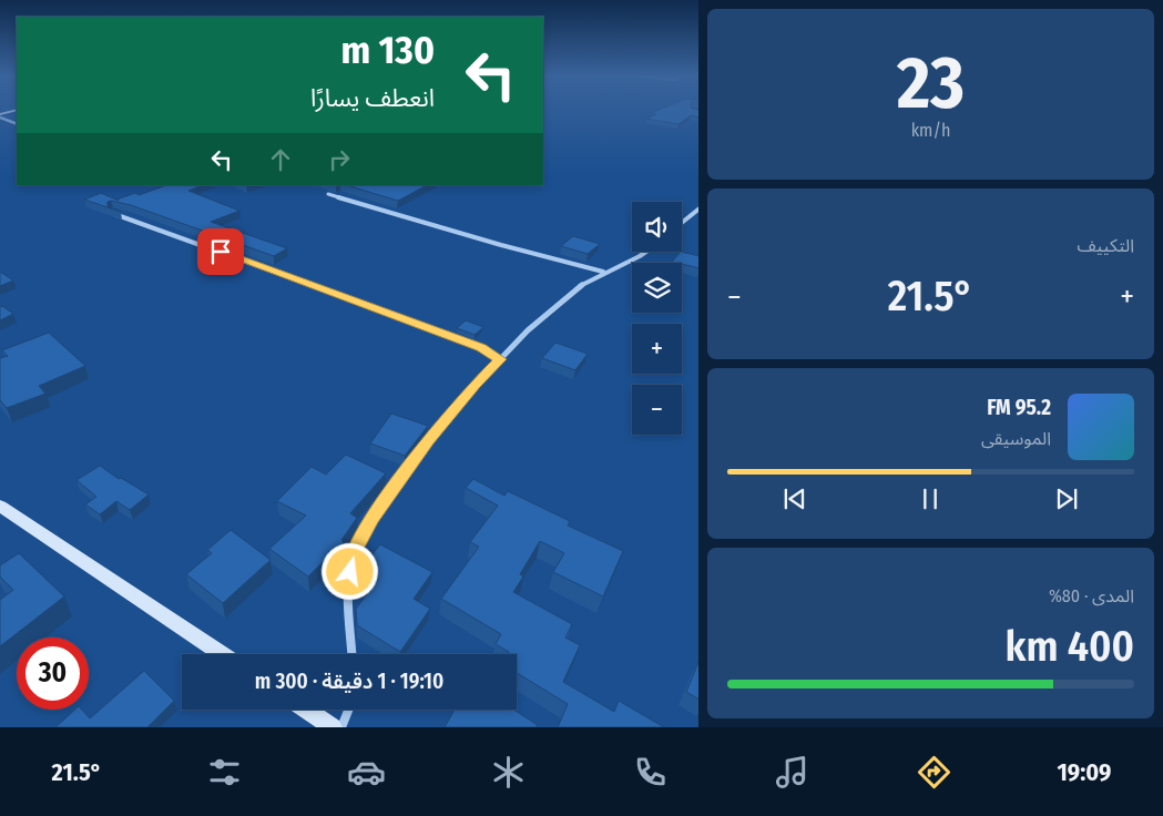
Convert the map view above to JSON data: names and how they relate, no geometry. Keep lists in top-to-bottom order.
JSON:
{
  "page": {
    "tile": [
      ["23", "km/h"],
      "التكييف",
      ["المدى · 80%", "400 km"]
    ],
    "turn": ["130 m", "انعطف يسارًا"],
    "map_buttons": ["+", "−"],
    "heat": ["−", "21.5°", "+"],
    "song": ["95.2 FM", "الموسيقى"],
    "limit": "30",
    "trip": "19:10 · 1 دقيقة · 300 m",
    "tabs": ["19:09", "21.5°"]
  }
}
